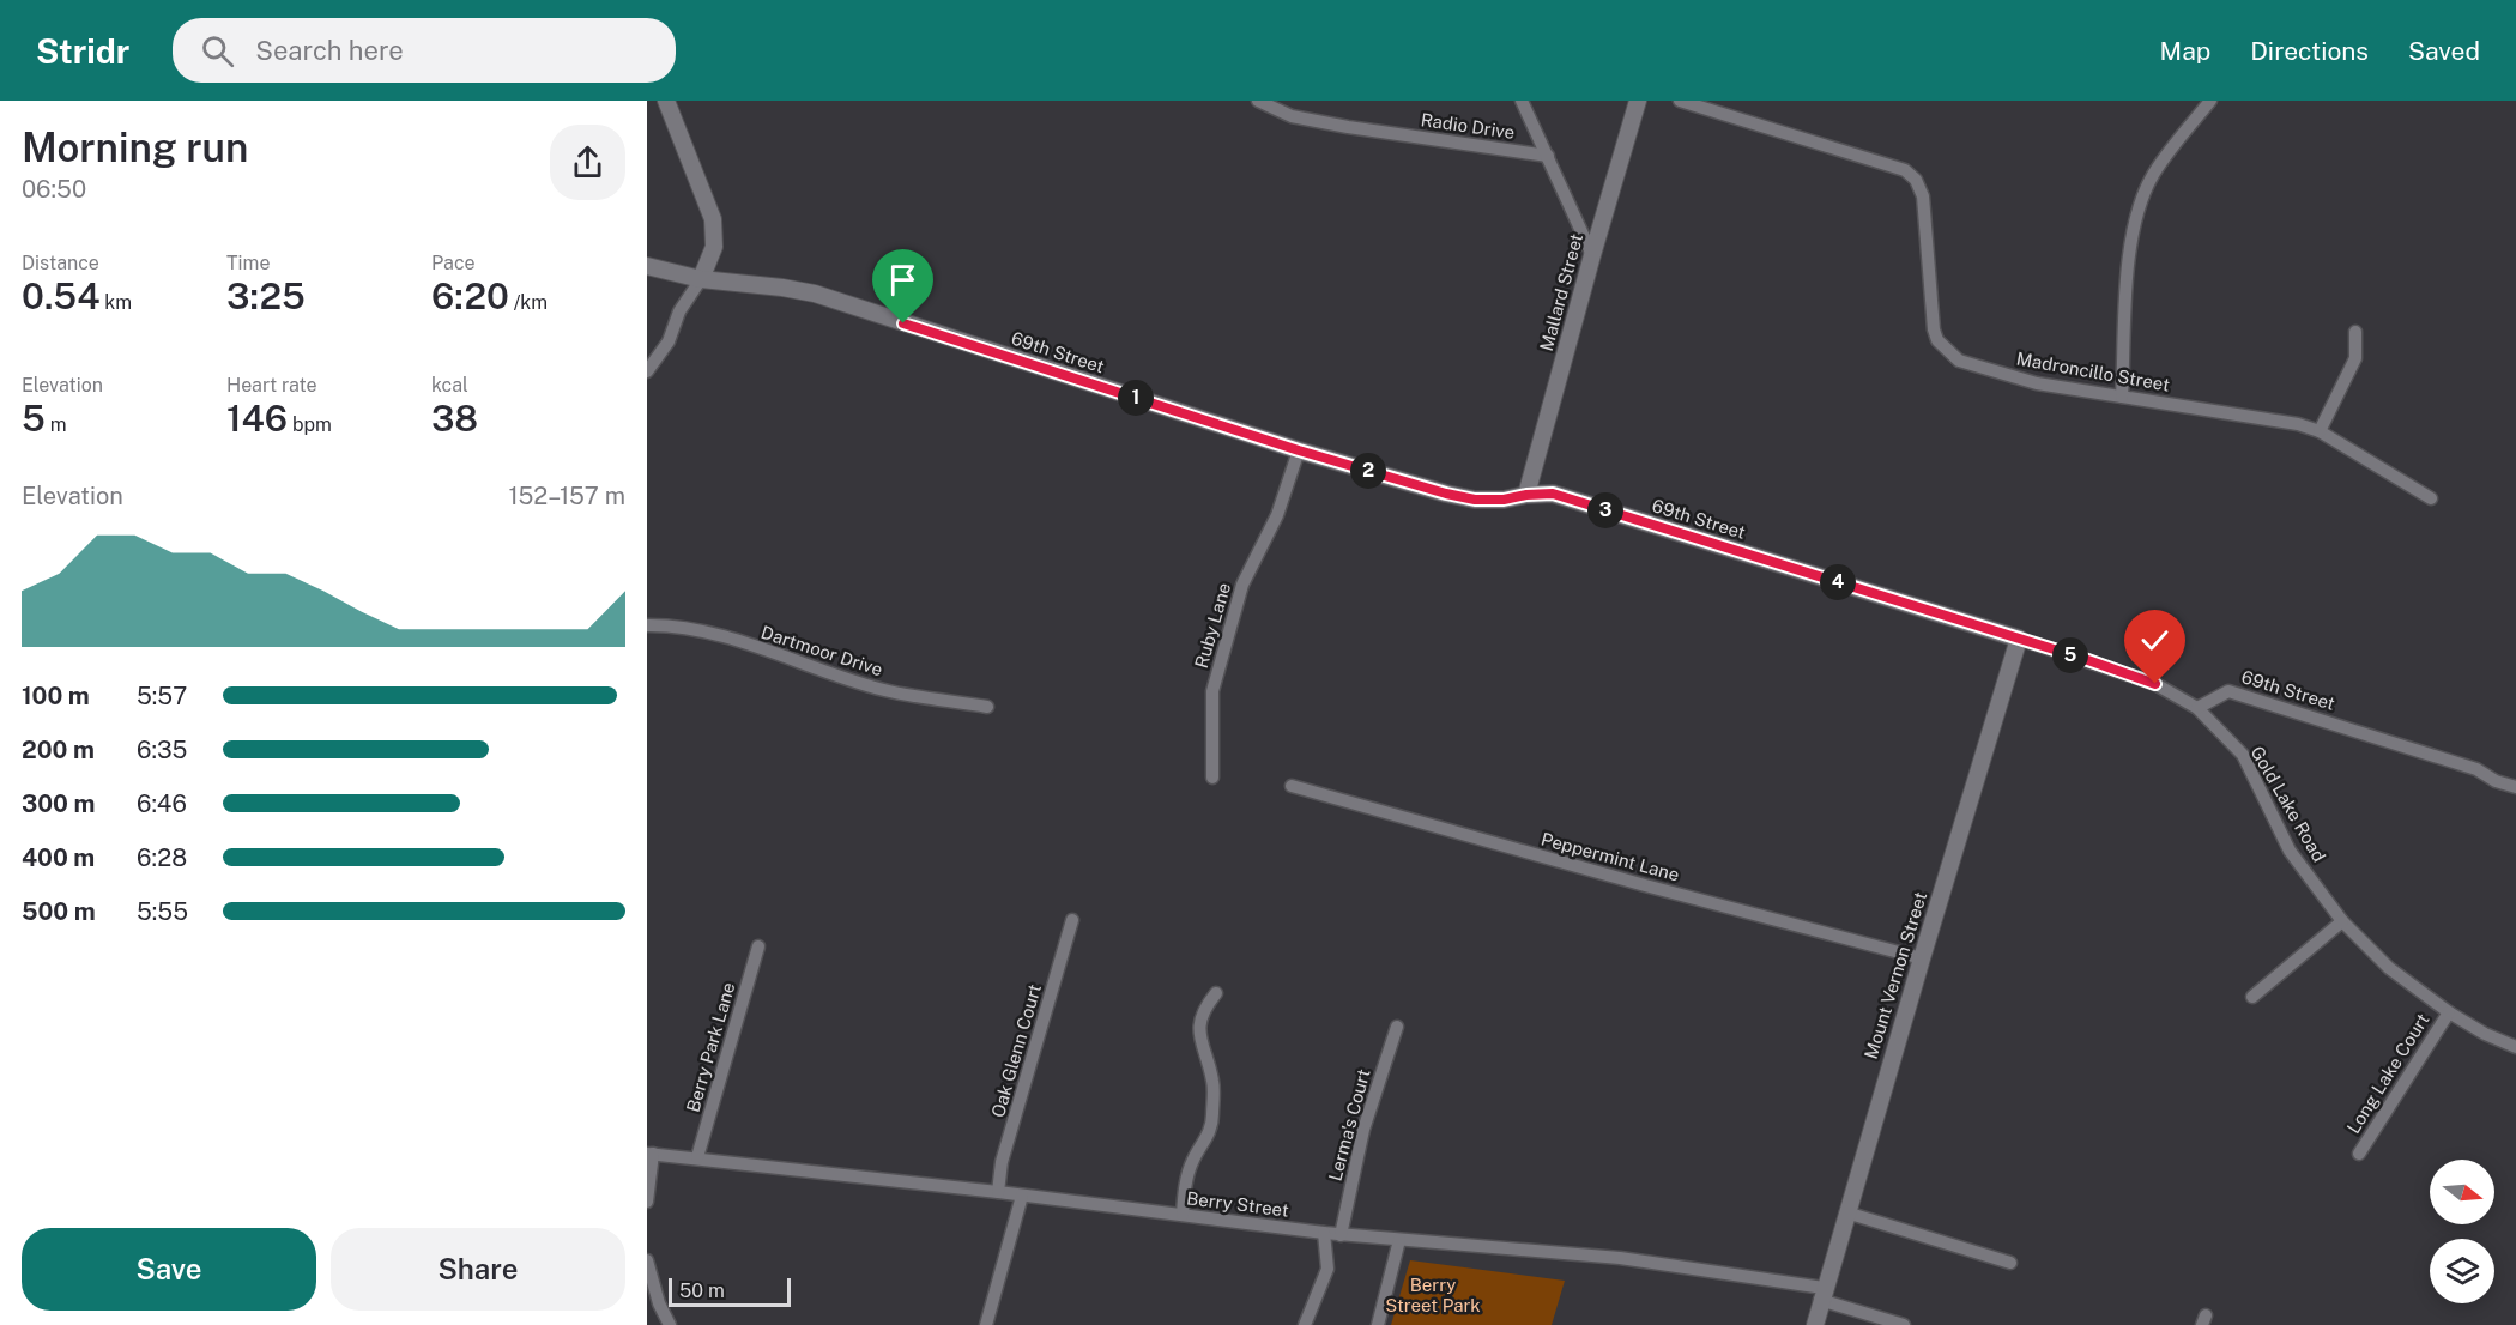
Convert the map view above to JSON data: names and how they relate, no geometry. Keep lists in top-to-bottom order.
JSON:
{
  "streets": {
    "street": [
      "Radio Drive",
      "Mallard Street",
      "69th Street",
      "Madroncillo Street",
      "Ruby Lane",
      "Dartmoor Drive",
      "Gold Lake Road",
      "Peppermint Lane",
      "Mount Vernon Street",
      "Berry Park Lane",
      "Oak Glenn Court",
      "Long Lake Court",
      "Lerma's Court",
      "Berry Street"
    ]
  },
  "crossings": [
    ["Mallard Street", "69th Street"],
    ["69th Street", "Ruby Lane"],
    ["69th Street", "Gold Lake Road"],
    ["69th Street", "Mount Vernon Street"],
    ["Gold Lake Road", "Long Lake Court"],
    ["Peppermint Lane", "Mount Vernon Street"],
    ["Mount Vernon Street", "Berry Street"],
    ["Berry Park Lane", "Berry Street"],
    ["Oak Glenn Court", "Berry Street"],
    ["Lerma's Court", "Berry Street"]
  ],
  "parks": ["Berry Street Park"],
  "scale_bar": "50 m",
  "north": "right",
  "page": {
    "header": "Stridr",
    "search": "Search here",
    "nav": ["Map", "Directions", "Saved"],
    "heading": ["Morning run", "06:50"],
    "stats": [
      ["Distance", "0.54 km"],
      ["Time", "3:25"],
      ["Pace", "6:20 /km"],
      ["Elevation", "5 m"],
      ["Heart rate", "146 bpm"],
      ["kcal", "38"]
    ],
    "pins": [
      "1",
      "2",
      "3",
      "4",
      "5"
    ],
    "chart": ["Elevation", "152–157 m"],
    "list": [
      {
        "name": "100 m",
        "note": "5:57"
      },
      {
        "name": "200 m",
        "note": "6:35"
      },
      {
        "name": "300 m",
        "note": "6:46"
      },
      {
        "name": "400 m",
        "note": "6:28"
      },
      {
        "name": "500 m",
        "note": "5:55"
      }
    ],
    "buttons": ["Save", "Share"],
    "scale": "50 m"
  }
}
